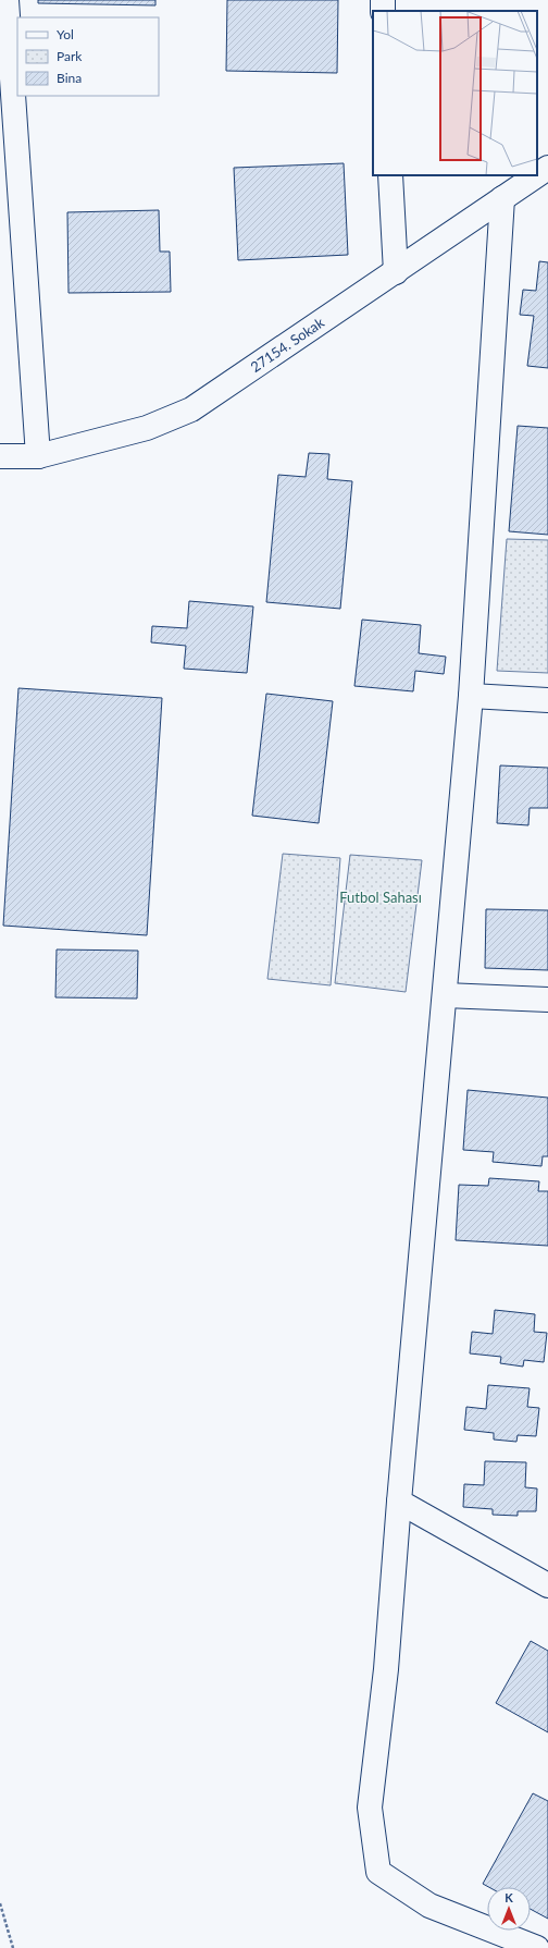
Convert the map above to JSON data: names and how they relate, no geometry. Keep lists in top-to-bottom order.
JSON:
{
  "streets": {
    "street": ["27154. Sokak"]
  },
  "parks": ["Futbol Sahası"],
  "legend": ["Yol", "Park", "Bina"],
  "north": "top"
}
